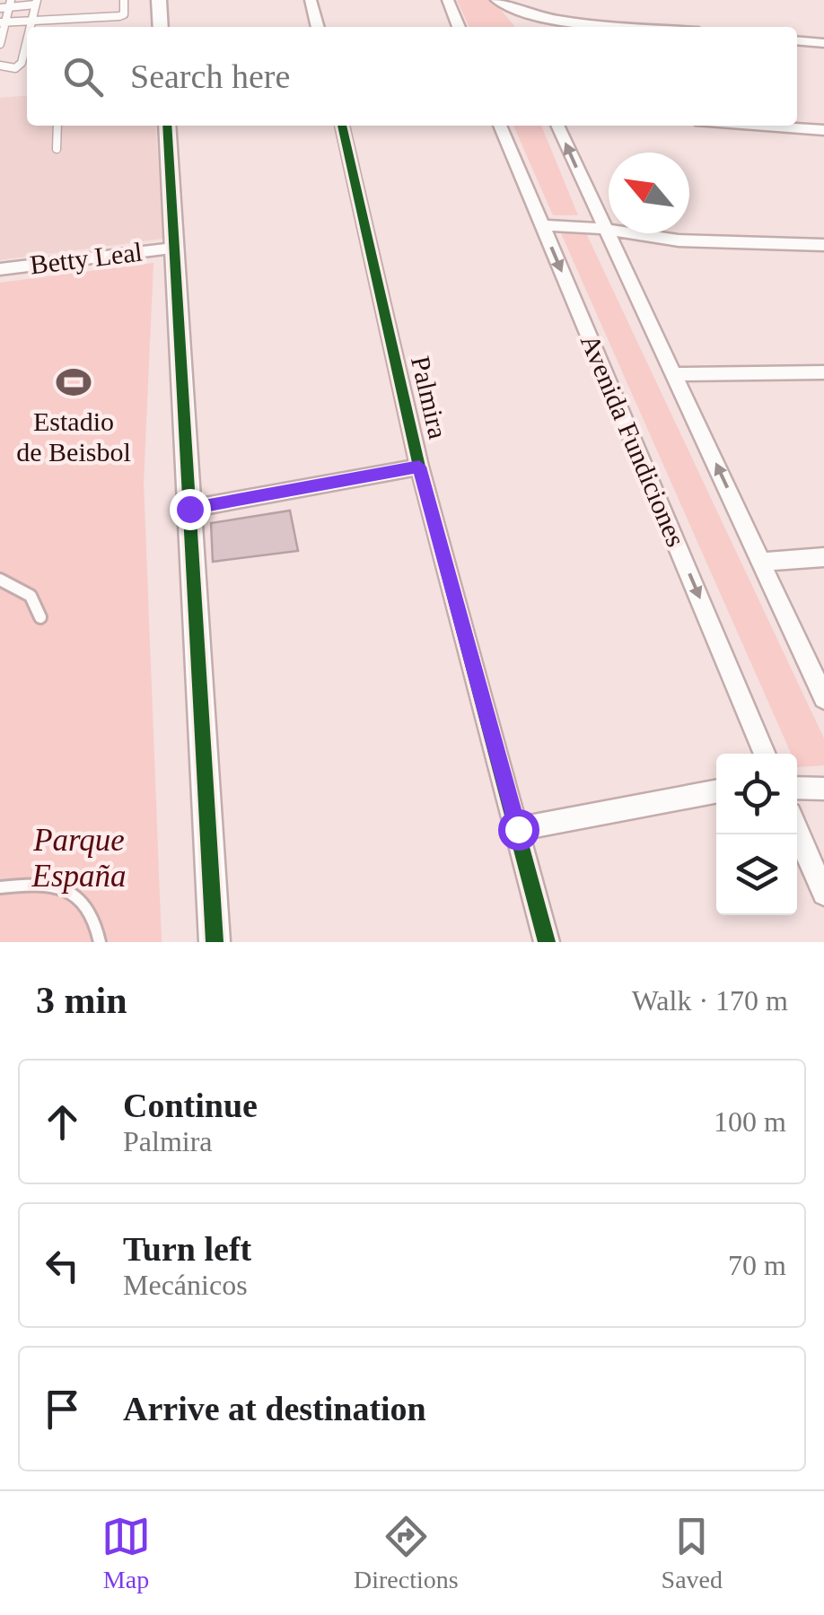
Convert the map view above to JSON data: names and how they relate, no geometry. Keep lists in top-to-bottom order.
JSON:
{
  "streets": {
    "street": ["Betty Leal", "Palmira", "Avenida Fundiciones"]
  },
  "parks": ["Parque España"],
  "places": {
    "sports": ["Estadio de Beisbol"]
  },
  "north": "top left",
  "page": {
    "search": "Search here",
    "heading": ["3 min", "Walk · 170 m"],
    "list": [
      ["Continue", "Palmira", "100 m"],
      ["Turn left", "Mecánicos", "70 m"],
      "Arrive at destination"
    ],
    "nav": ["Map", "Directions", "Saved"]
  }
}
